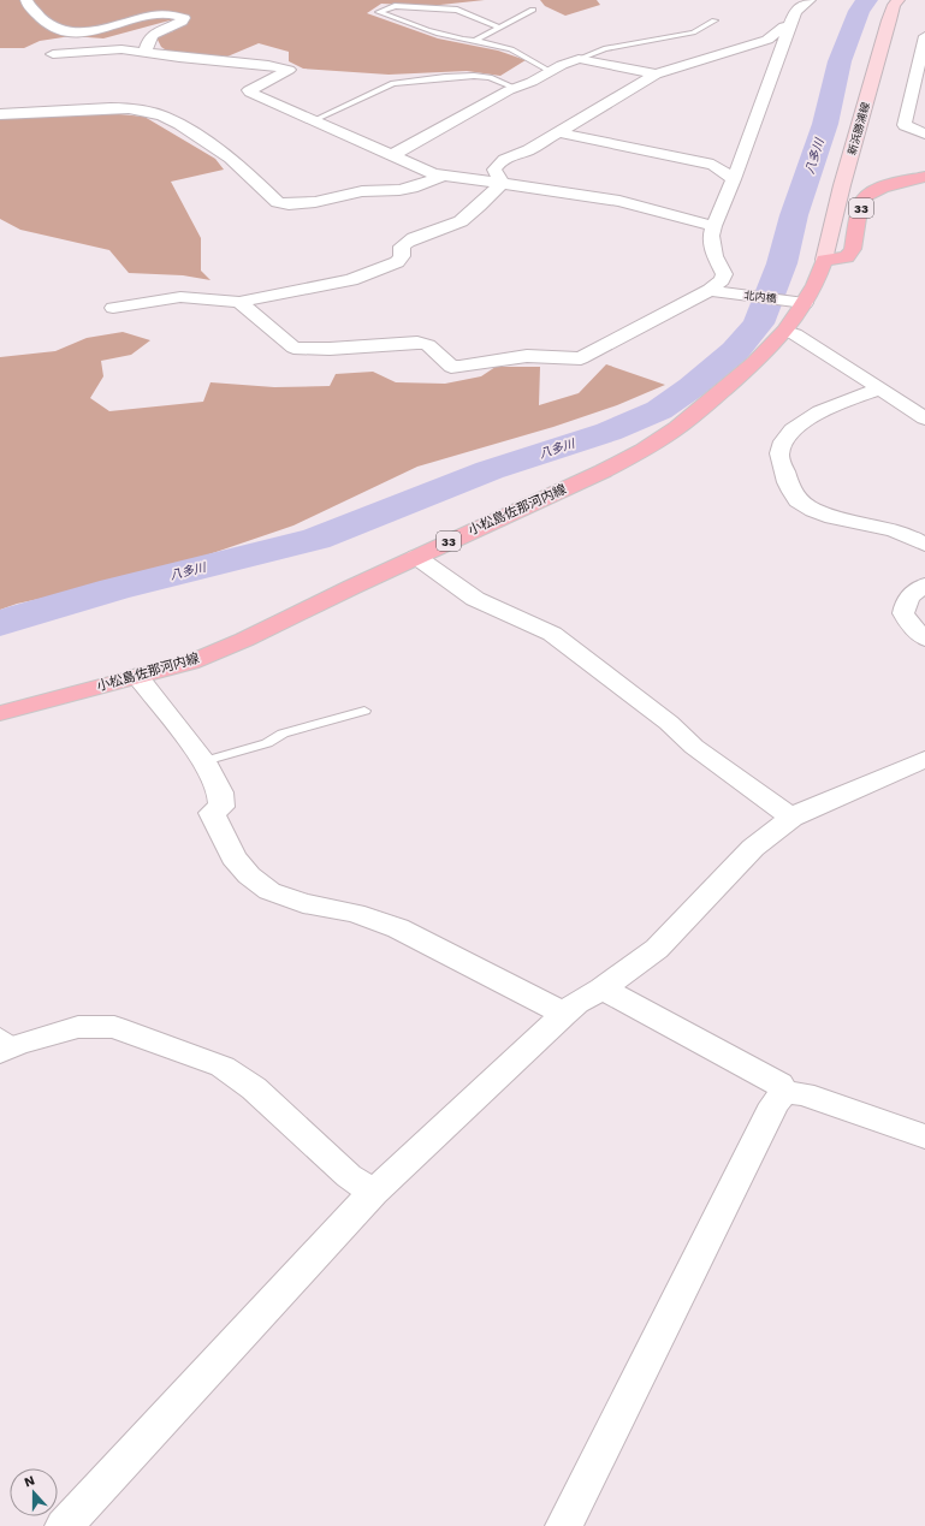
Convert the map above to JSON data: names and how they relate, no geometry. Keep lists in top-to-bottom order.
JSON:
{
  "streets": {
    "main road": ["新浜勝浦線", "33", "小松島佐那河内線"],
    "street": ["北内橋"]
  },
  "crossings": [
    ["新浜勝浦線", "33"],
    ["新浜勝浦線", "小松島佐那河内線"],
    ["33", "小松島佐那河内線"],
    ["北内橋", "小松島佐那河内線"]
  ],
  "water": ["八多川"],
  "north": "top"
}
